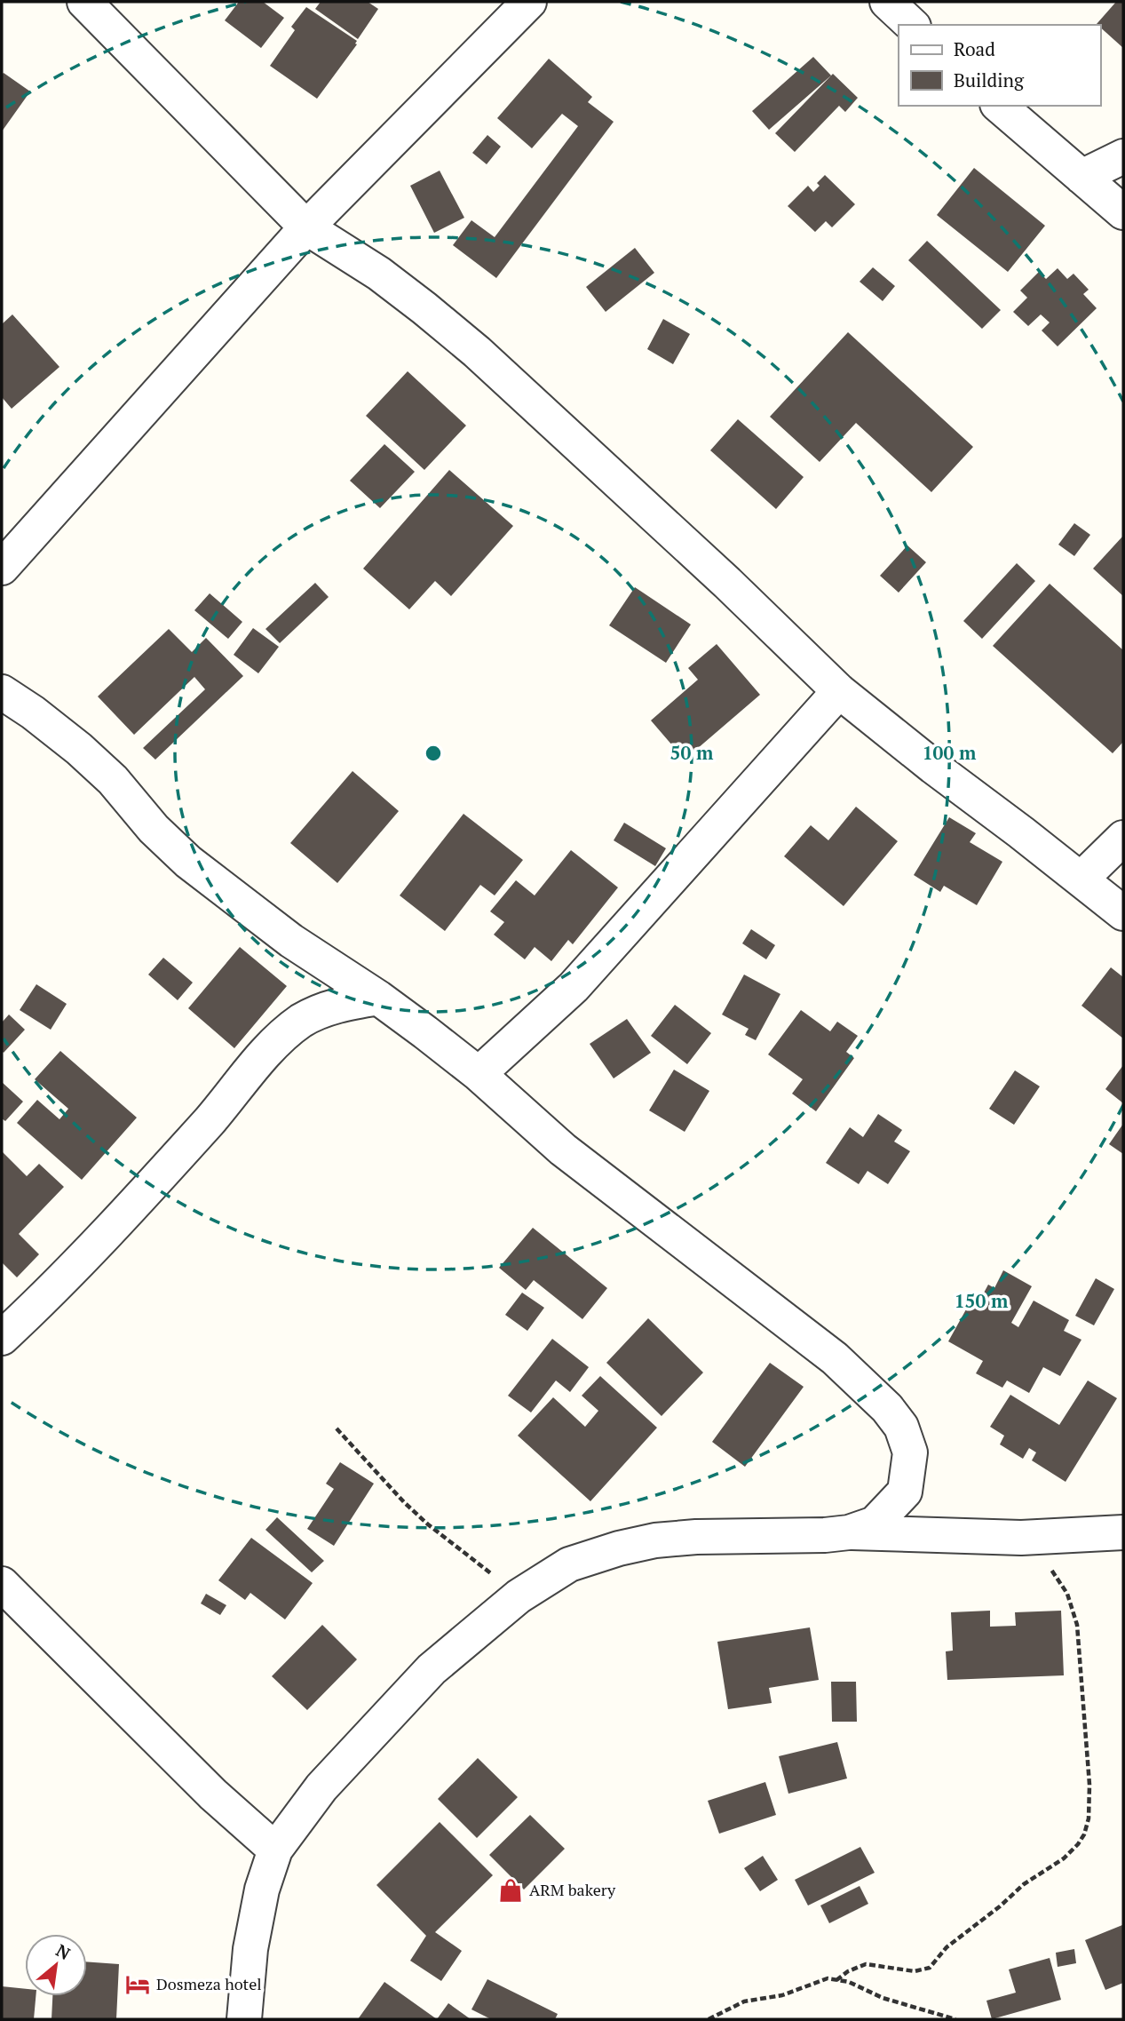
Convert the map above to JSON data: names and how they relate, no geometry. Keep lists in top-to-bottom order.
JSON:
{
  "places": {
    "shop": ["ARM bakery"],
    "hotel": ["Dosmeza hotel"]
  },
  "legend": ["Road", "Building"],
  "north": "top right",
  "rings": ["50 m", "100 m", "150 m"]
}
